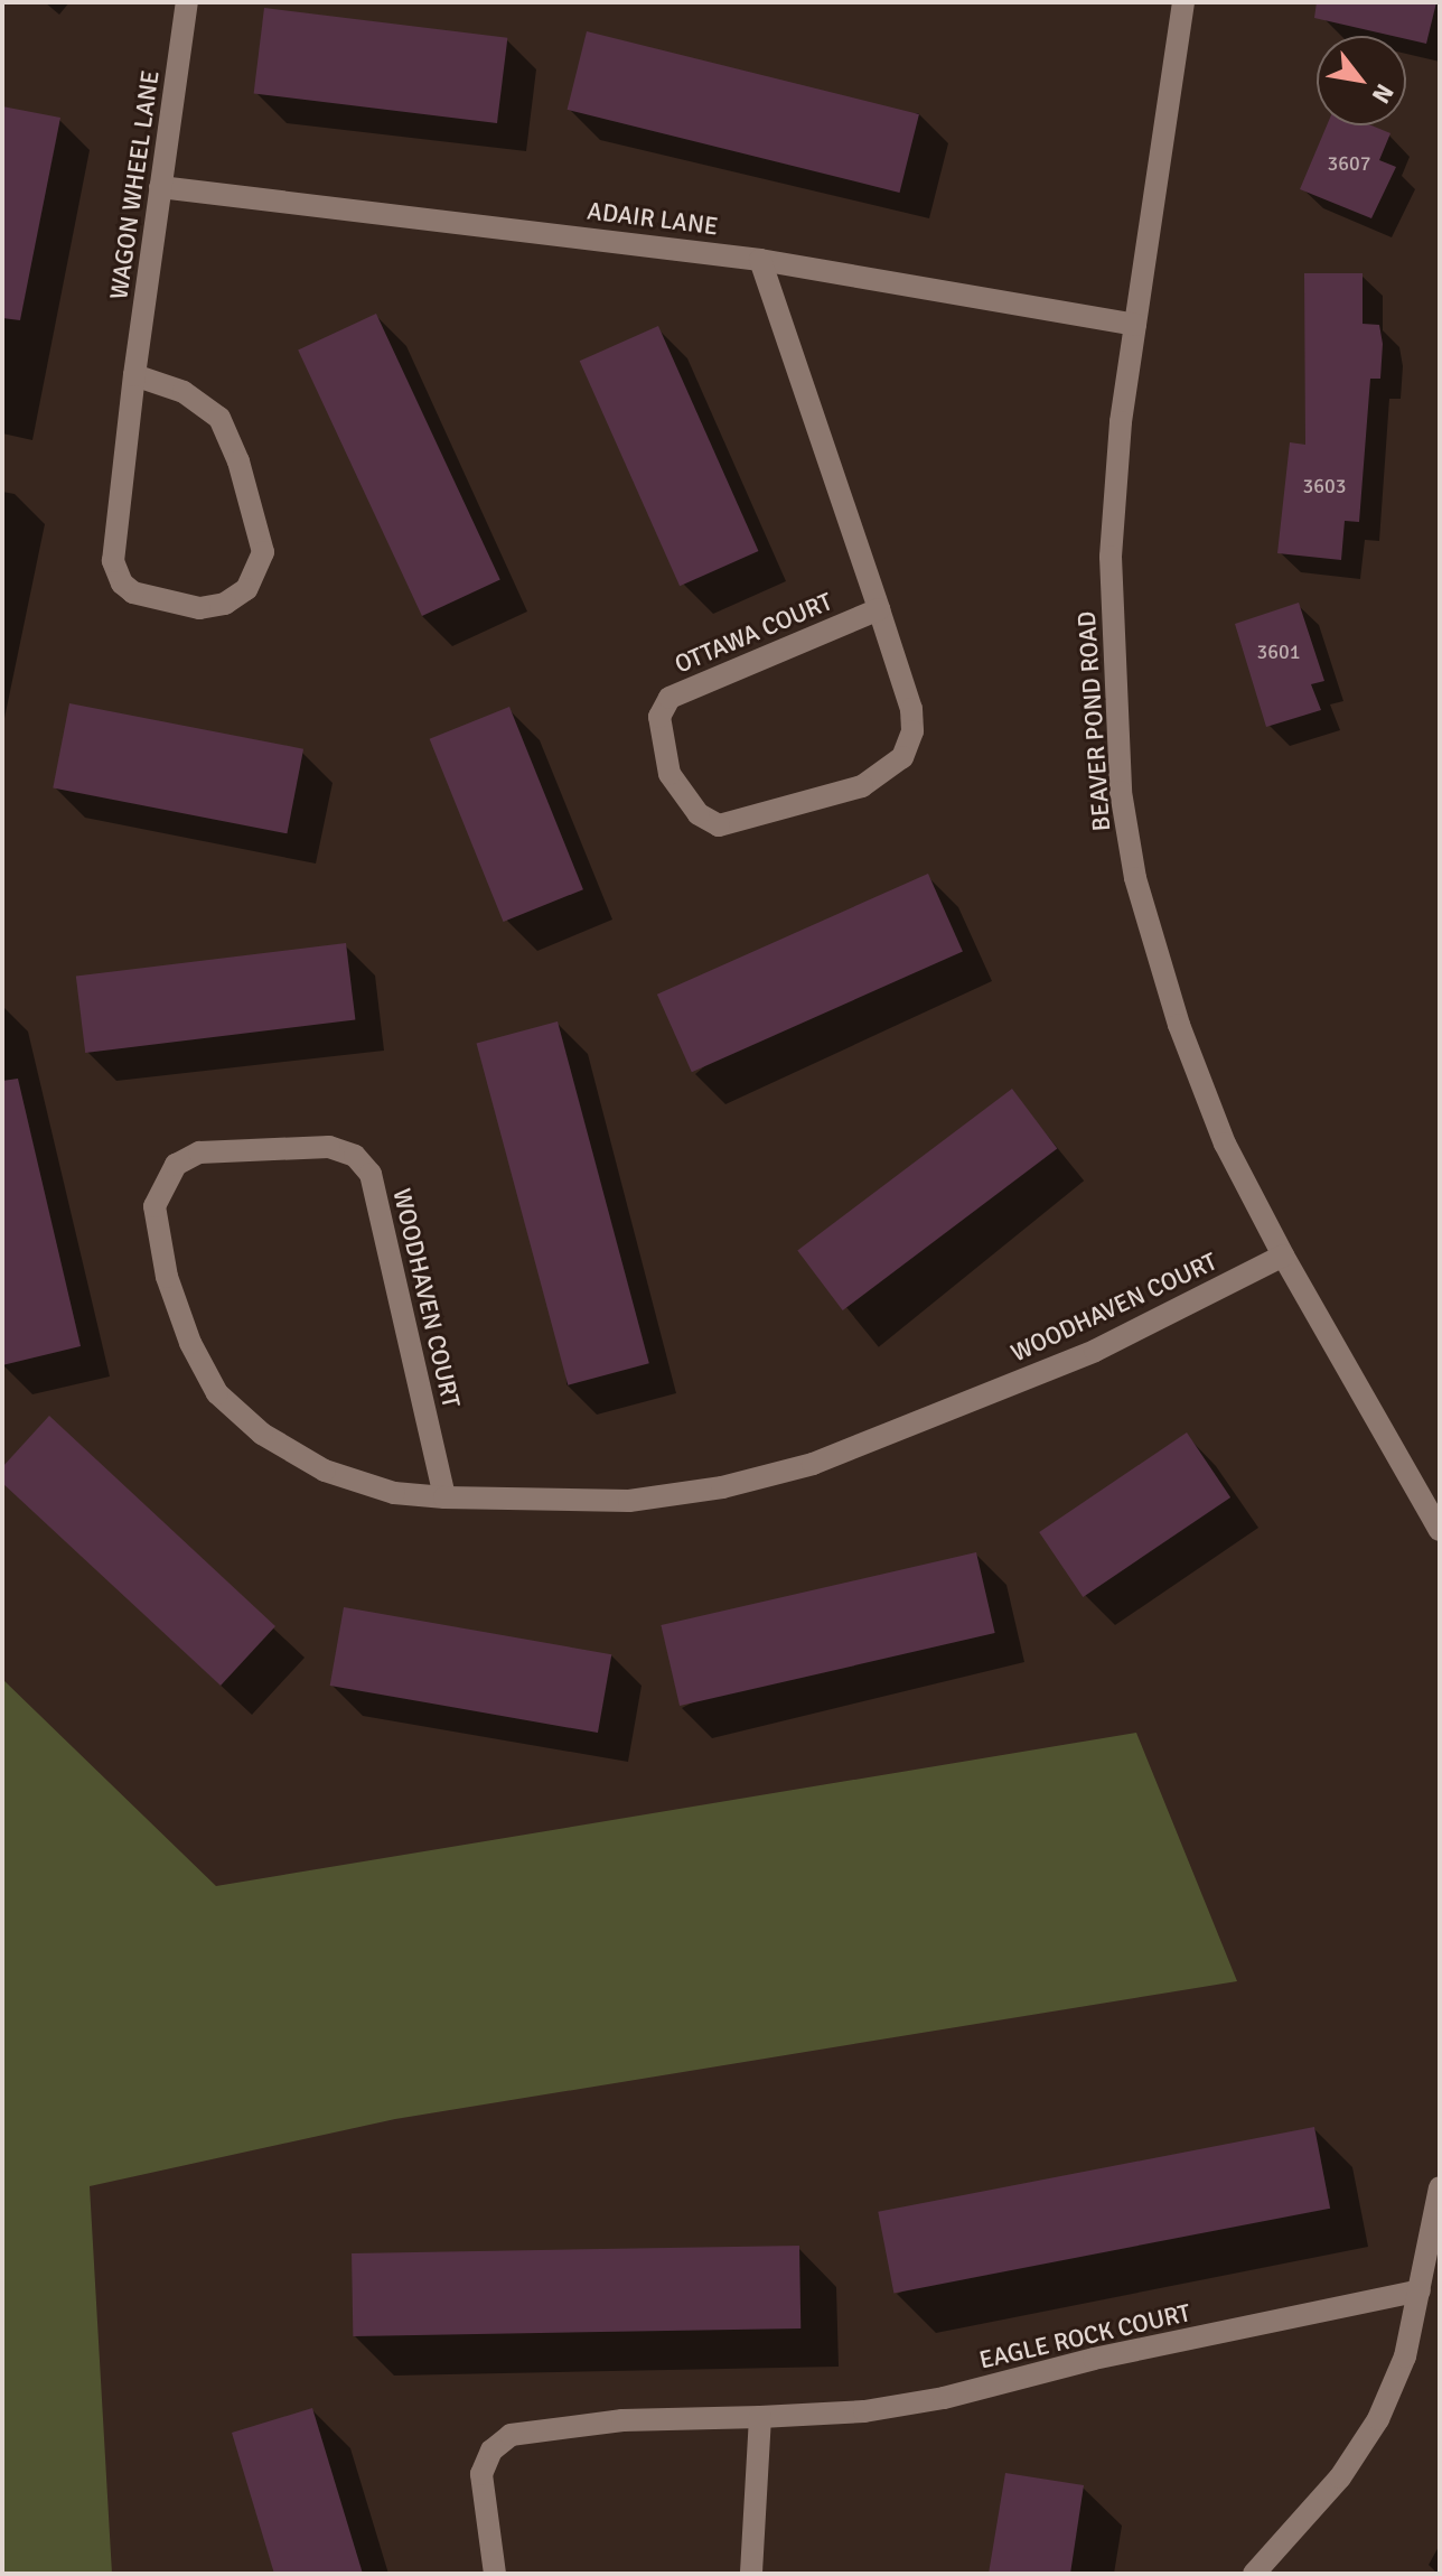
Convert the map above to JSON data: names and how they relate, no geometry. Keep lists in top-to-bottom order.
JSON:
{
  "streets": {
    "street": [
      "WAGON WHEEL LANE",
      "ADAIR LANE",
      "OTTAWA COURT",
      "BEAVER POND ROAD",
      "WOODHAVEN COURT",
      "EAGLE ROCK COURT"
    ]
  },
  "crossings": [
    ["WAGON WHEEL LANE", "ADAIR LANE"],
    ["ADAIR LANE", "OTTAWA COURT"],
    ["ADAIR LANE", "BEAVER POND ROAD"],
    ["BEAVER POND ROAD", "WOODHAVEN COURT"]
  ],
  "house_numbers": ["3607", "3603", "3601"],
  "north": "bottom right"
}
